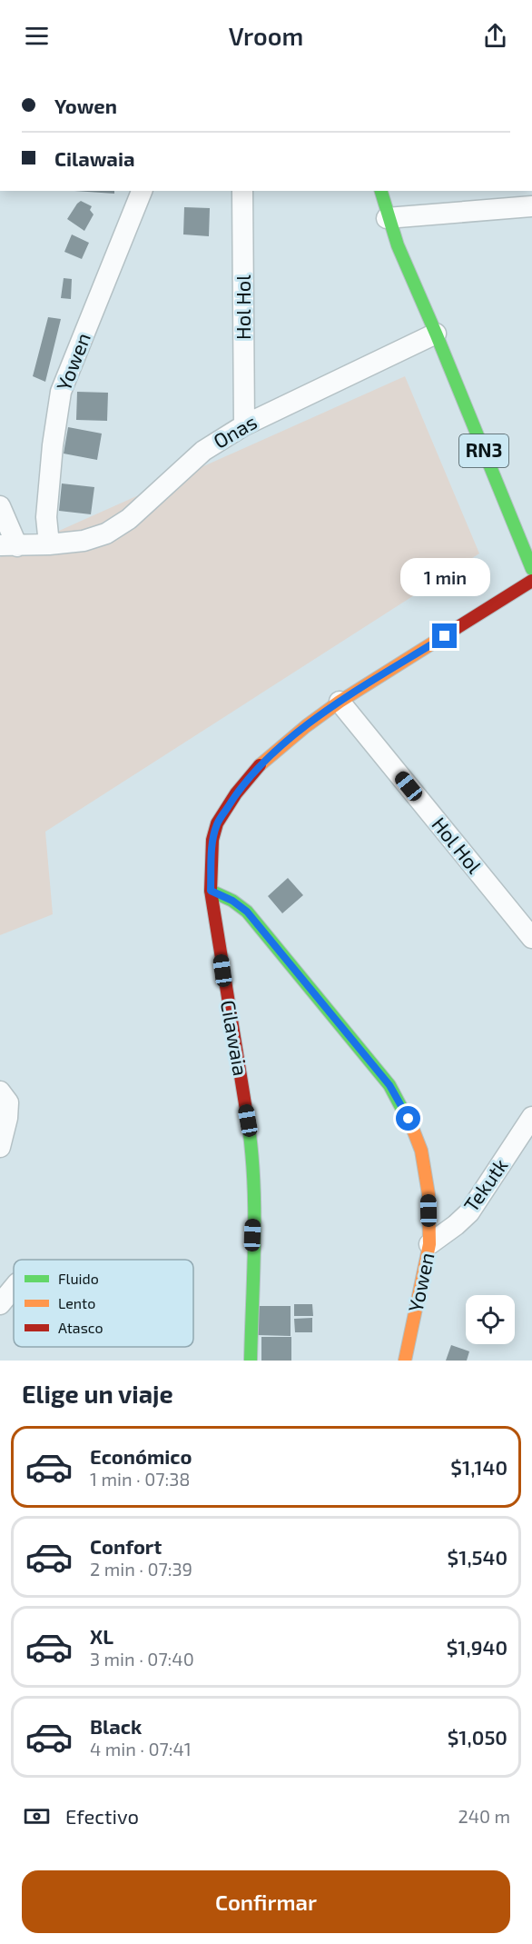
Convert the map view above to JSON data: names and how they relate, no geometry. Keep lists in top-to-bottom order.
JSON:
{
  "streets": {
    "main road": ["Yowen", "RN3", "Cilawaia"],
    "street": ["Hol Hol", "Onas", "Tekutk"]
  },
  "crossings": [
    ["Hol Hol", "Onas"],
    ["Hol Hol", "Cilawaia"],
    ["Yowen", "Onas"],
    ["Yowen", "Cilawaia"],
    ["Yowen", "Tekutk"],
    ["Onas", "RN3"]
  ],
  "legend": ["Fluido", "Lento", "Atasco"],
  "page": {
    "header": "Vroom",
    "banner": ["Yowen", "Cilawaia"],
    "bubble": "1 min",
    "heading": "Elige un viaje",
    "list": [
      {
        "name": "Económico",
        "note": "1 min · 07:38",
        "value": "$1,140"
      },
      {
        "name": "Confort",
        "note": "2 min · 07:39",
        "value": "$1,540"
      },
      {
        "name": "XL",
        "note": "3 min · 07:40",
        "value": "$1,940"
      },
      {
        "name": "Black",
        "note": "4 min · 07:41",
        "value": "$1,050"
      }
    ],
    "pay": ["Efectivo", "240 m"],
    "buttons": "Confirmar"
  }
}
